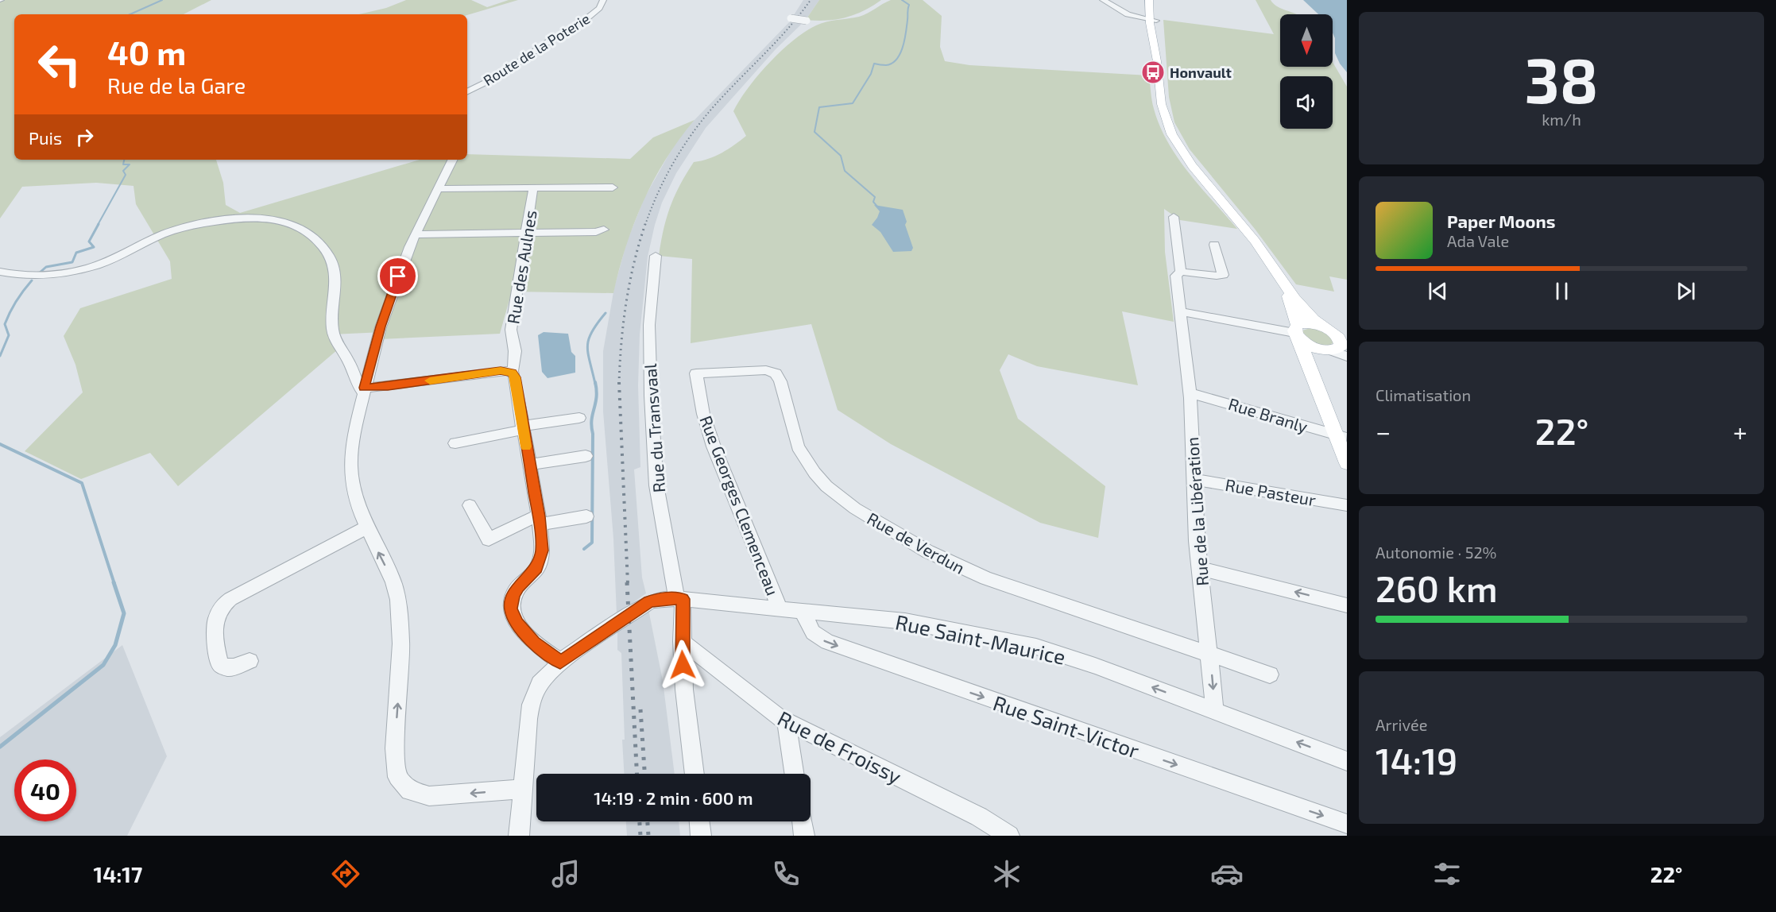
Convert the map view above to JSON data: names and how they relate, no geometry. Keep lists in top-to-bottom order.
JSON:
{
  "streets": {
    "street": [
      "Route de la Poterie",
      "Rue des Aulnes",
      "Rue Branly",
      "Rue du Transvaal",
      "Rue Pasteur",
      "Rue Georges Clemenceau",
      "Rue de la Libération",
      "Rue de Verdun",
      "Rue Saint-Maurice",
      "Rue Saint-Victor",
      "Rue de Froissy"
    ]
  },
  "crossings": [
    ["Rue Branly", "Rue de la Libération"],
    ["Rue du Transvaal", "Rue Saint-Maurice"],
    ["Rue du Transvaal", "Rue de Froissy"],
    ["Rue Pasteur", "Rue de la Libération"],
    ["Rue Georges Clemenceau", "Rue de Verdun"],
    ["Rue Georges Clemenceau", "Rue Saint-Maurice"],
    ["Rue de la Libération", "Rue de Verdun"],
    ["Rue de la Libération", "Rue Saint-Maurice"],
    ["Rue Saint-Maurice", "Rue Saint-Victor"]
  ],
  "one_way": ["Rue Saint-Maurice", "Rue Saint-Victor"],
  "places": {
    "bus stop": ["Honvault"]
  },
  "north": "bottom",
  "page": {
    "tile": [
      ["38", "km/h"],
      "Climatisation",
      ["Autonomie · 52%", "260 km"],
      ["Arrivée", "14:19"]
    ],
    "turn": ["40 m", "Rue de la Gare"],
    "then": "Puis",
    "song": ["Paper Moons", "Ada Vale"],
    "heat": ["−", "22°", "+"],
    "limit": "40",
    "trip": "14:19 · 2 min · 600 m",
    "tabs": ["14:17", "22°"]
  }
}
